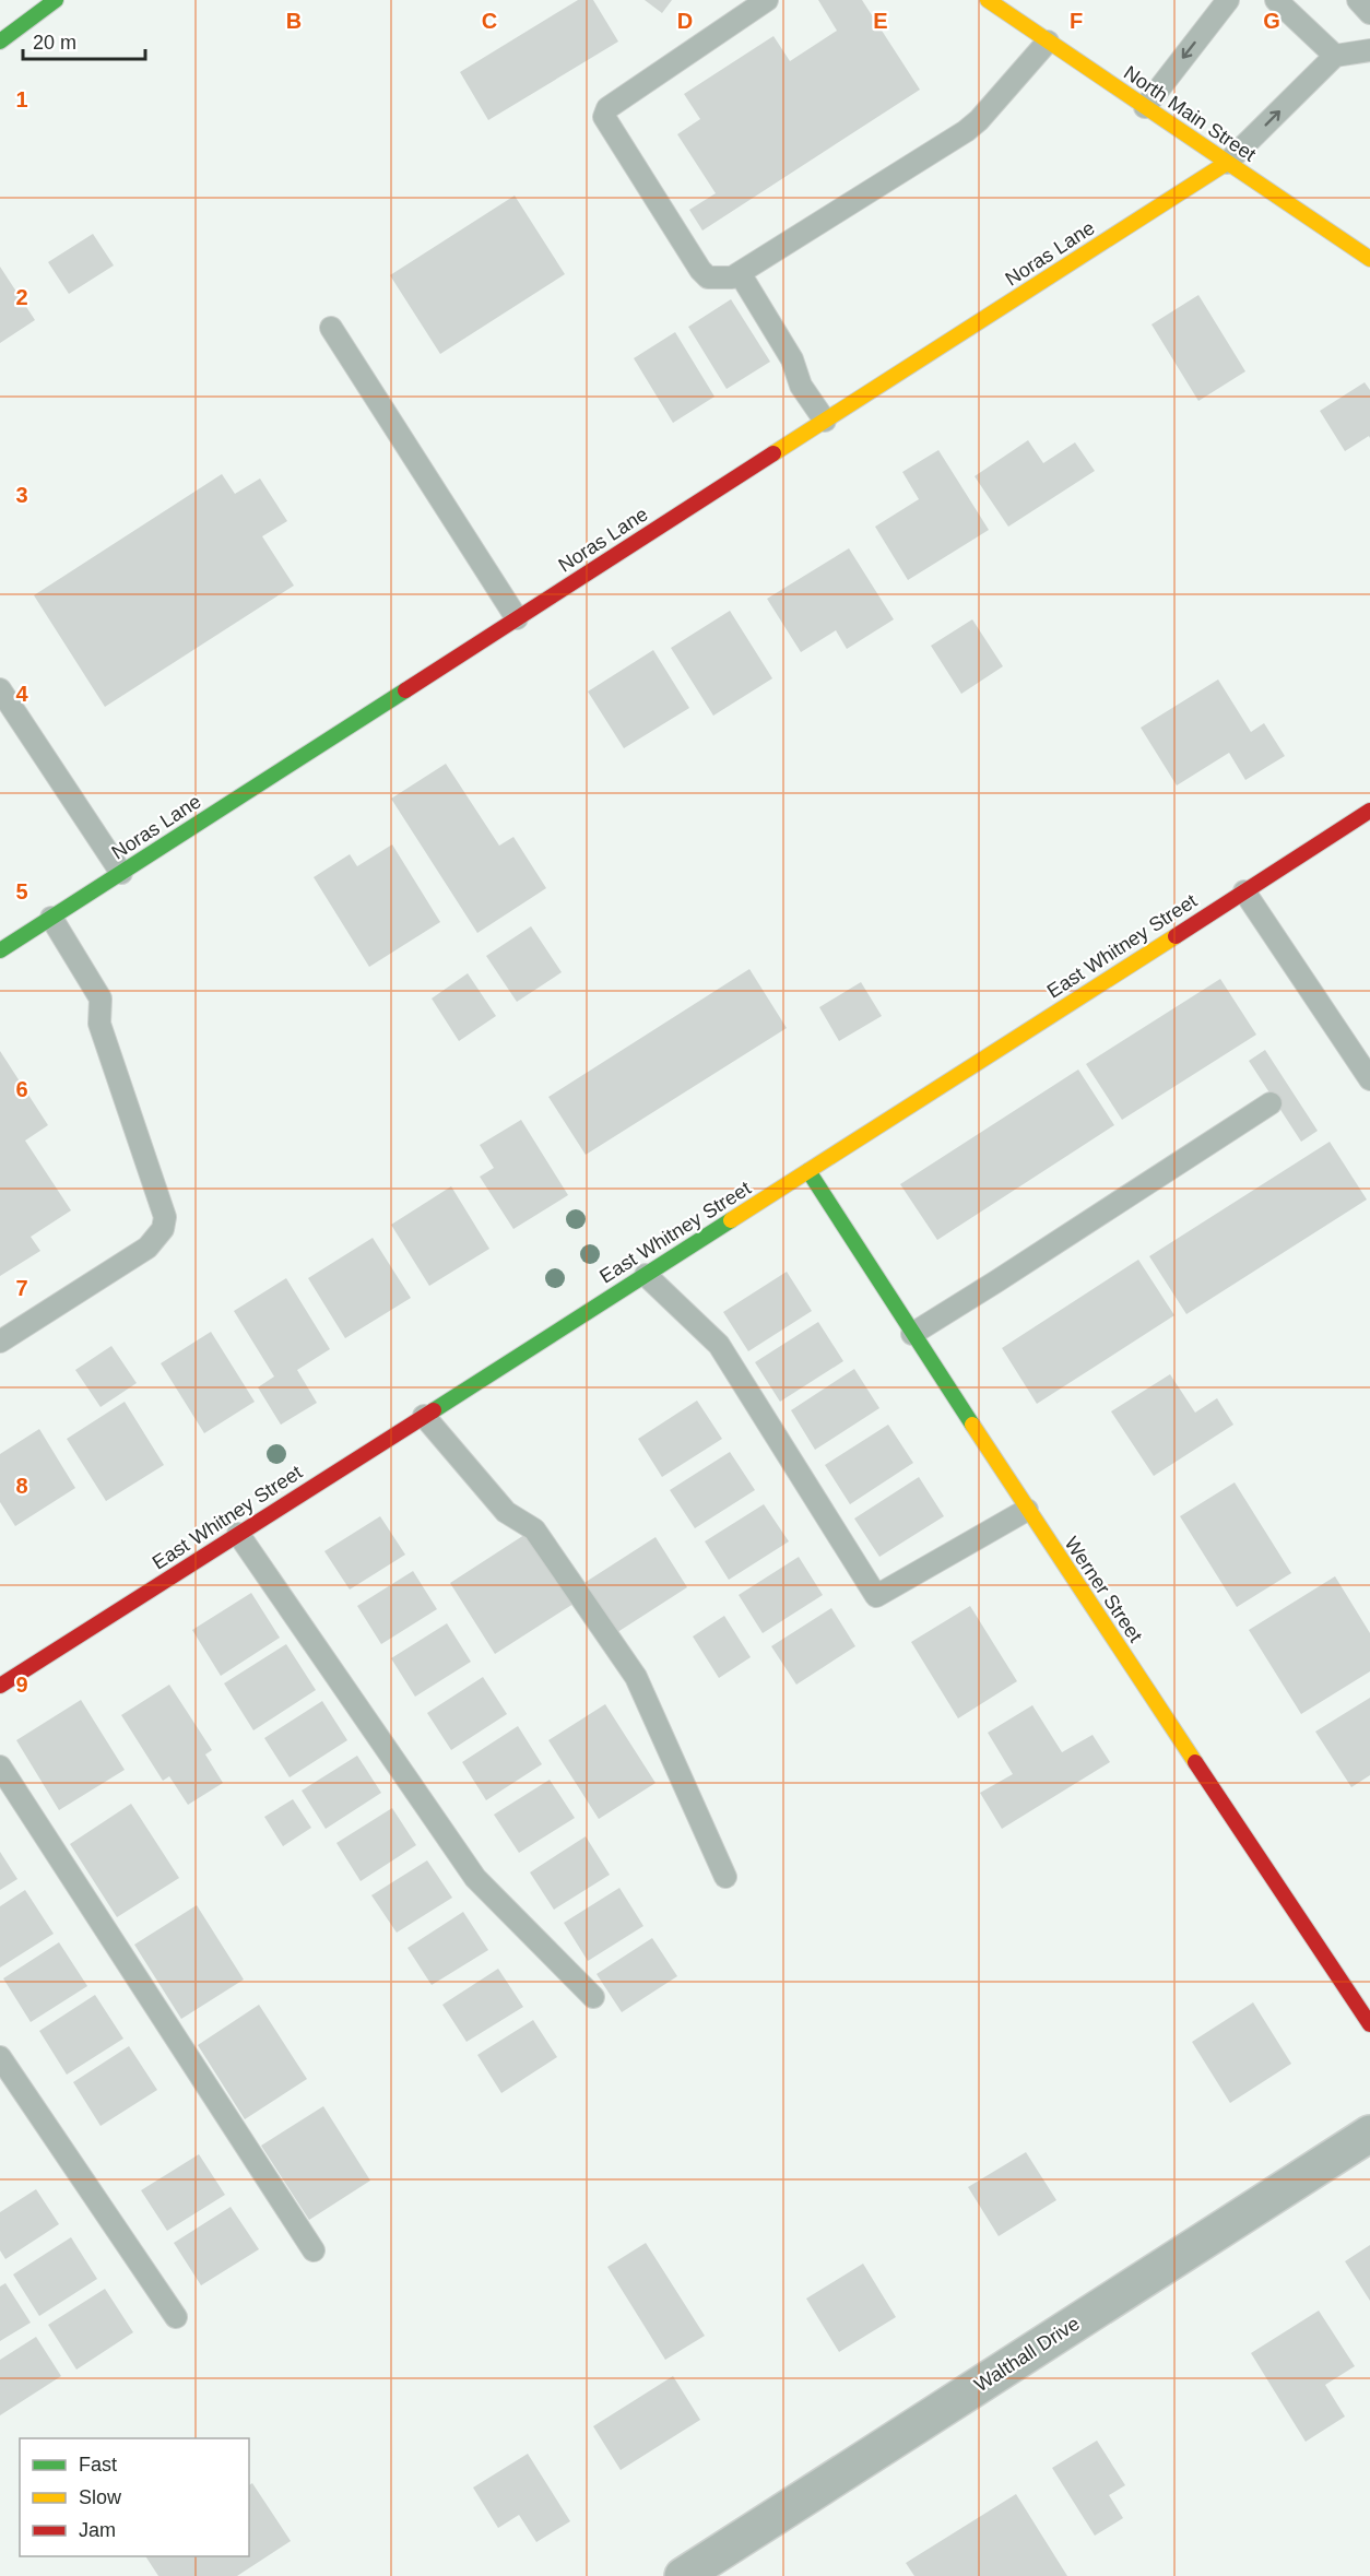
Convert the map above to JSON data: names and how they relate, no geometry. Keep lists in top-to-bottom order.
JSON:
{
  "streets": {
    "street": [
      "North Main Street",
      "Noras Lane",
      "East Whitney Street",
      "Werner Street",
      "Walthall Drive"
    ]
  },
  "crossings": [
    ["North Main Street", "Noras Lane"],
    ["East Whitney Street", "Werner Street"]
  ],
  "legend": ["Fast", "Slow", "Jam"],
  "scale_bar": "20 m",
  "grid": {
    "columns": [
      "B",
      "C",
      "D",
      "E",
      "F",
      "G"
    ],
    "rows": [
      "1",
      "2",
      "3",
      "4",
      "5",
      "6",
      "7",
      "8",
      "9"
    ]
  }
}
